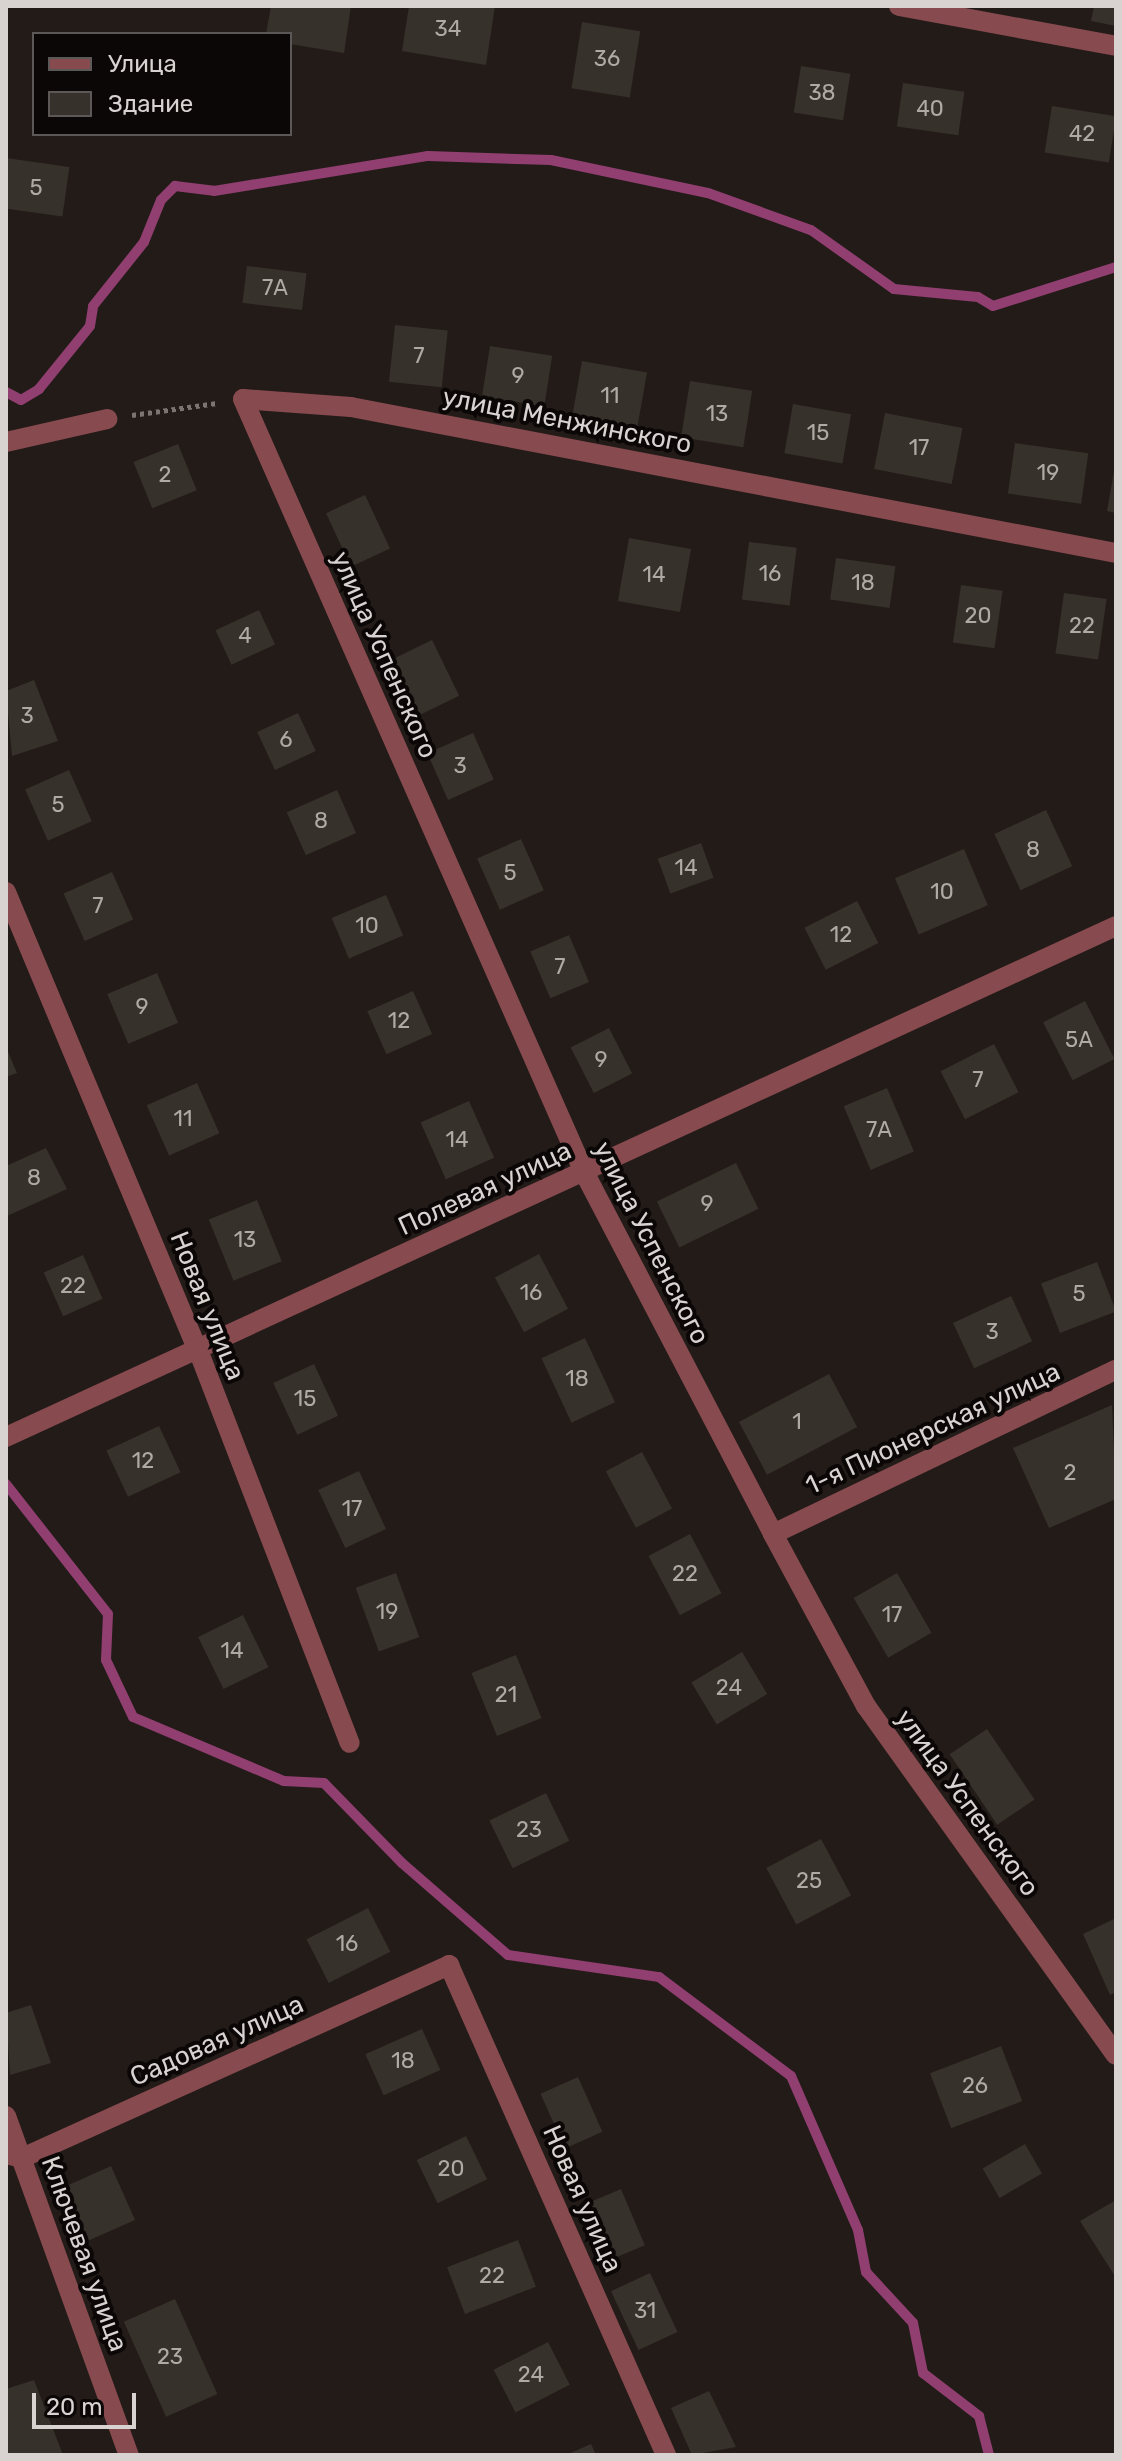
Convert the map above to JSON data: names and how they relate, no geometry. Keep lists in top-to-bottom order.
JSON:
{
  "streets": {
    "street": [
      "улица Менжинского",
      "улица Успенского",
      "Полевая улица",
      "Новая улица",
      "1-я Пионерская улица",
      "Садовая улица",
      "Ключевая улица"
    ]
  },
  "crossings": [
    ["улица Менжинского", "улица Успенского"],
    ["улица Успенского", "Полевая улица"],
    ["улица Успенского", "1-я Пионерская улица"],
    ["Полевая улица", "Новая улица"],
    ["Новая улица", "Садовая улица"],
    ["Садовая улица", "Ключевая улица"]
  ],
  "house_numbers": [
    "34",
    "36",
    "38",
    "40",
    "42",
    "5",
    "7А",
    "7",
    "9",
    "11",
    "13",
    "15",
    "17",
    "19",
    "2",
    "16",
    "14",
    "18",
    "20",
    "22",
    "4",
    "3",
    "6",
    "3",
    "5",
    "8",
    "8",
    "14",
    "5",
    "10",
    "7",
    "10",
    "12",
    "7",
    "9",
    "12",
    "5А",
    "9",
    "7",
    "11",
    "7А",
    "14",
    "8",
    "9",
    "13",
    "22",
    "16",
    "5",
    "3",
    "18",
    "15",
    "1",
    "12",
    "2",
    "17",
    "22",
    "19",
    "17",
    "14",
    "24",
    "21",
    "23",
    "25",
    "16",
    "18",
    "26",
    "20",
    "22",
    "31",
    "23",
    "24"
  ],
  "legend": ["Улица", "Здание"],
  "scale_bar": "20 m"
}
